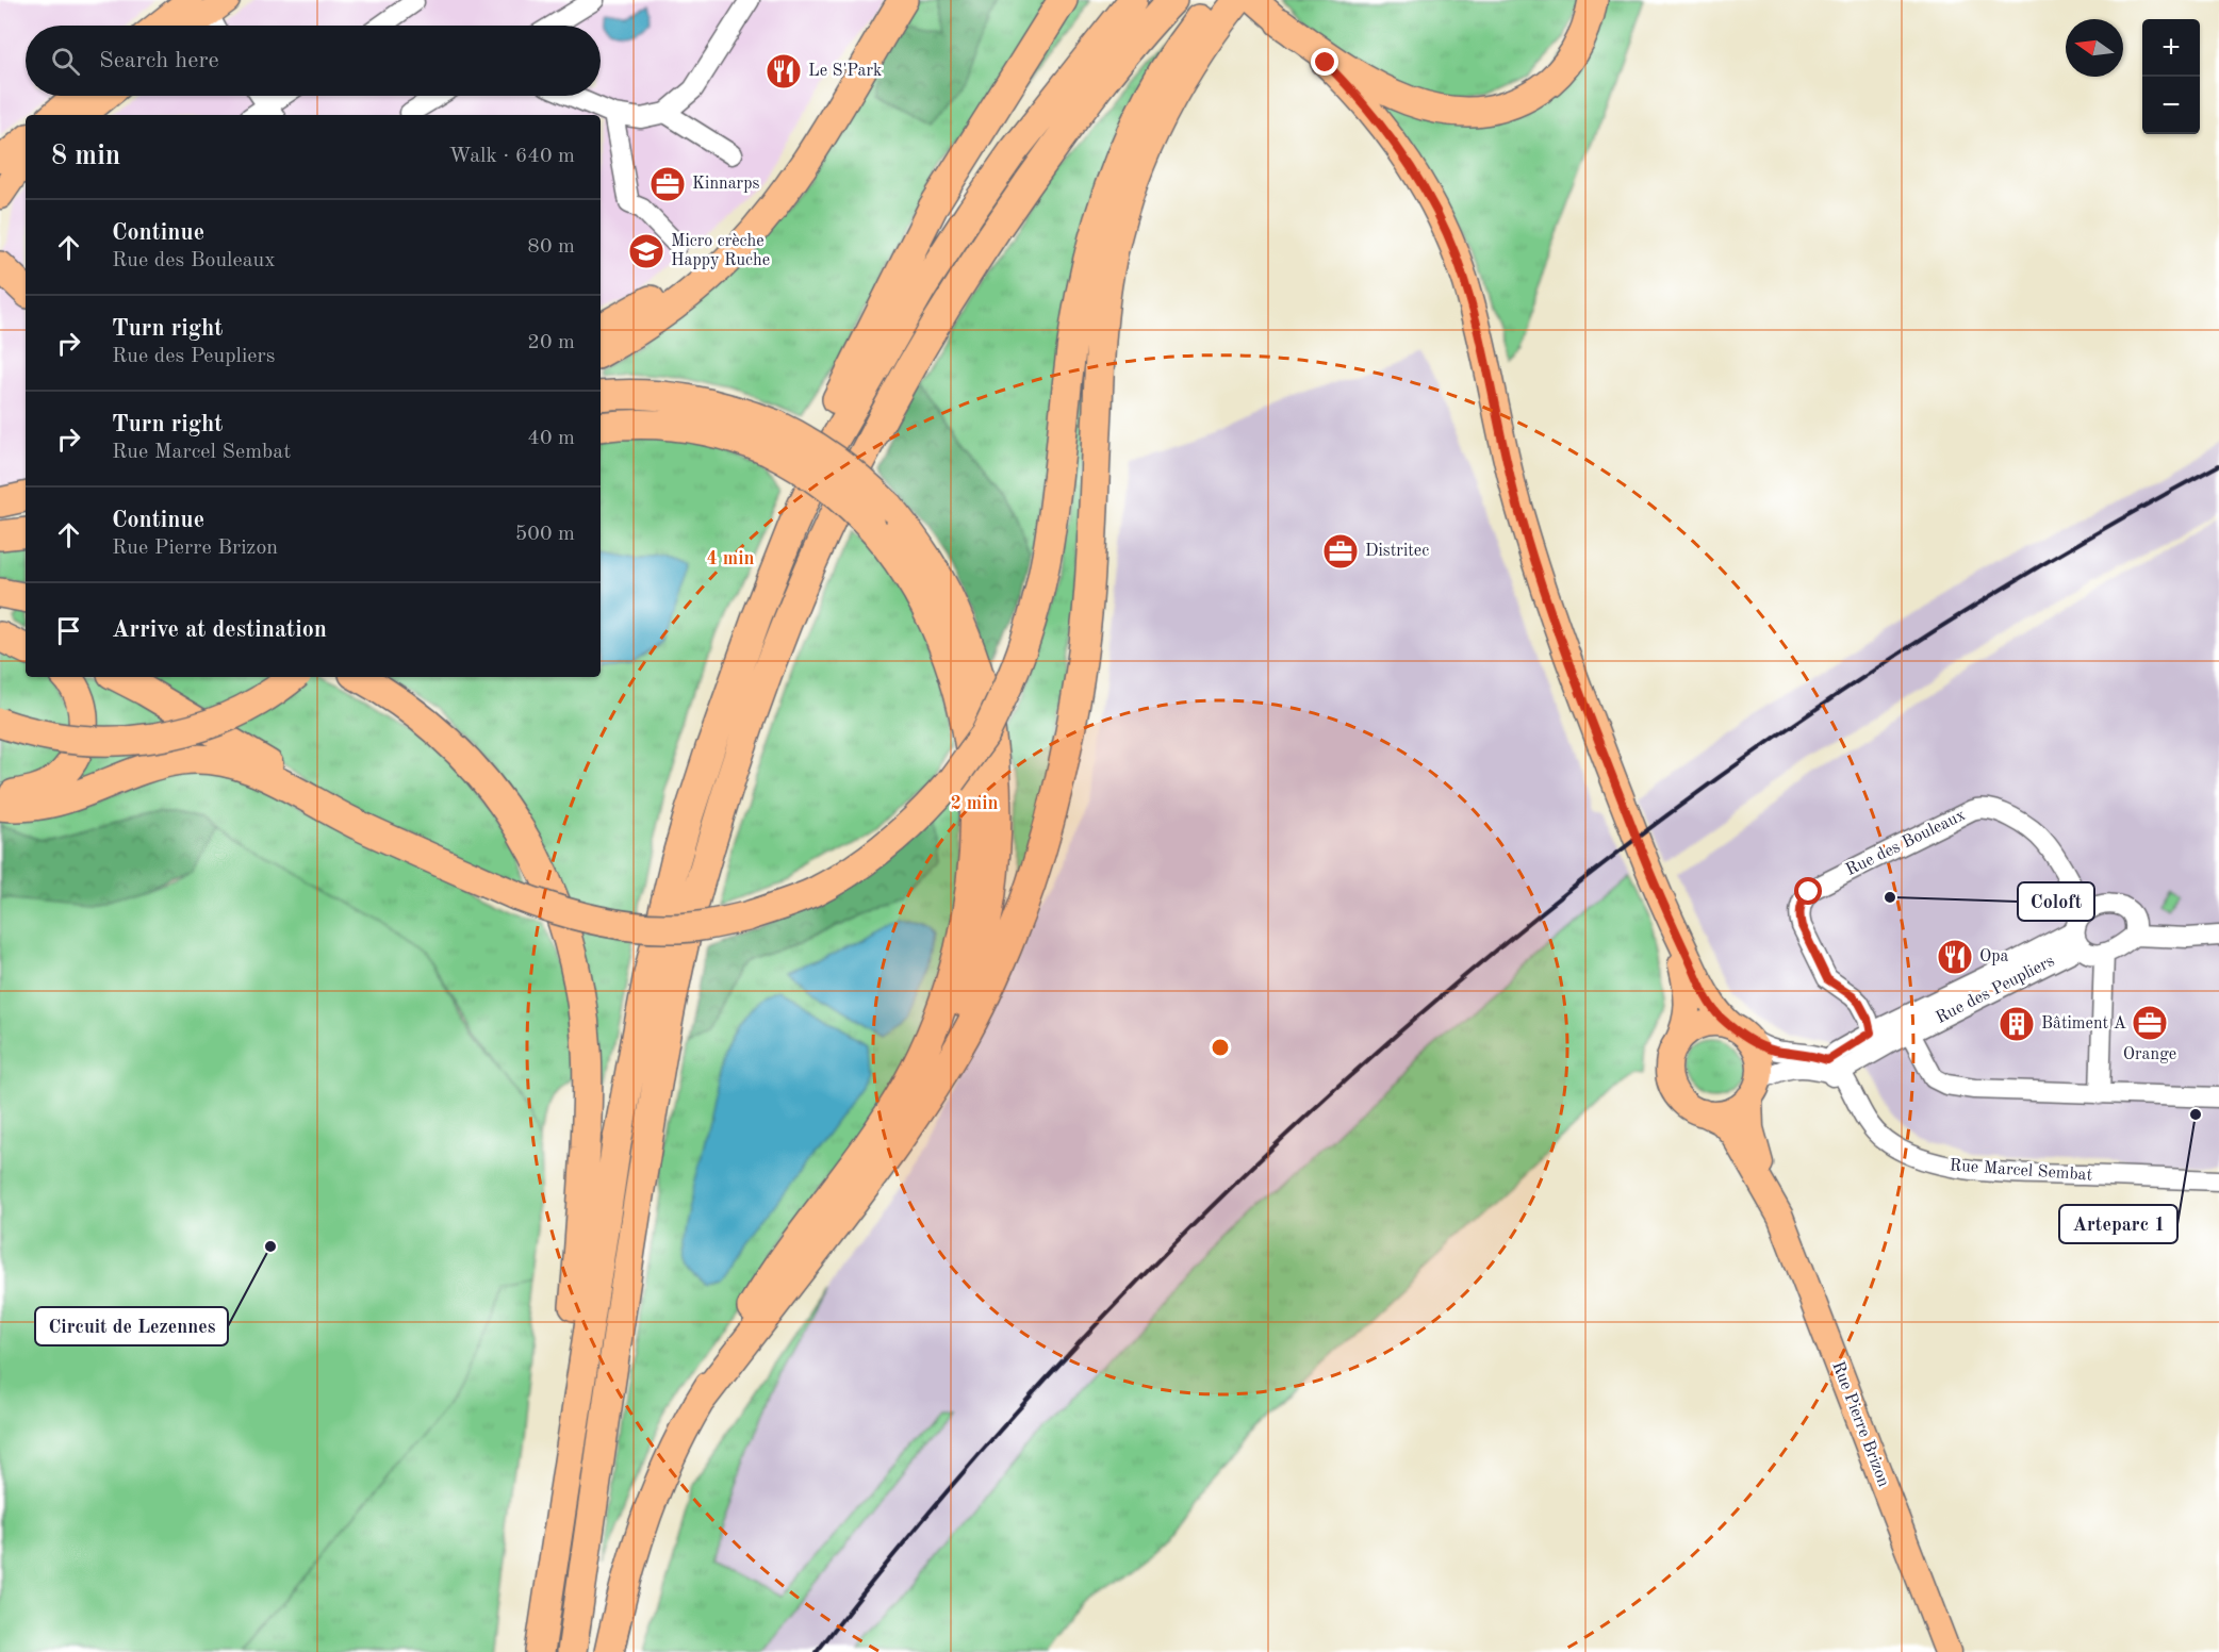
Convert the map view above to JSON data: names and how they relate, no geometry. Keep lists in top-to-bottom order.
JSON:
{
  "streets": {
    "main road": ["Rue Pierre Brizon"],
    "street": ["Rue des Bouleaux", "Rue des Peupliers", "Rue Marcel Sembat"]
  },
  "crossings": [
    ["Rue des Bouleaux", "Rue des Peupliers"],
    ["Rue des Peupliers", "Rue Marcel Sembat"]
  ],
  "places": {
    "restaurant": ["Le S'Park", "Opa"],
    "office": ["Kinnarps", "Distritec", "Orange"],
    "school or university": ["Micro crèche Happy Ruche"],
    "other": ["Coloft", "Arteparc 1", "Circuit de Lezennes"],
    "building": ["Bâtiment A"]
  },
  "north": "left",
  "page": {
    "map_buttons": ["+", "−"],
    "search": "Search here",
    "heading": ["8 min", "Walk · 640 m"],
    "list": [
      ["Continue", "Rue des Bouleaux", "80 m"],
      ["Turn right", "Rue des Peupliers", "20 m"],
      ["Turn right", "Rue Marcel Sembat", "40 m"],
      ["Continue", "Rue Pierre Brizon", "500 m"],
      "Arrive at destination"
    ]
  },
  "rings": ["4 min", "2 min"]
}
